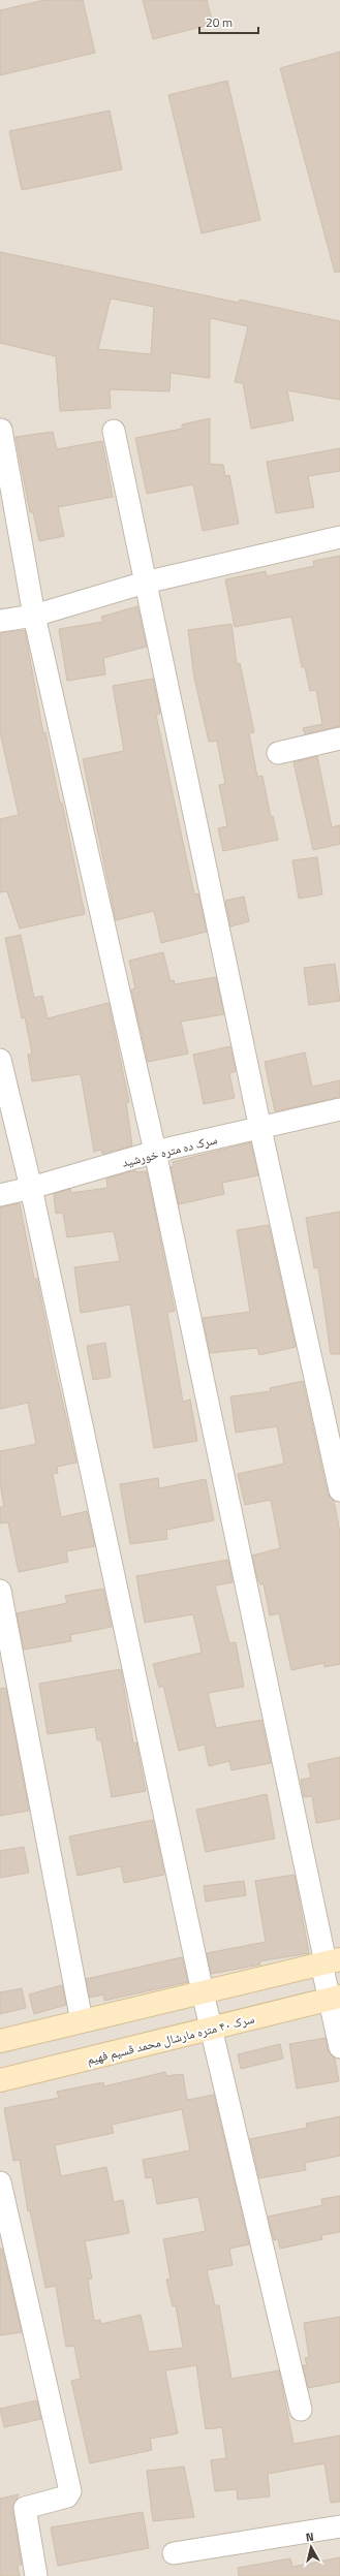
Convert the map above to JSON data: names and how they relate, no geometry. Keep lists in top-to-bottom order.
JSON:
{
  "streets": {
    "street": ["سرک ده متره خورشید", "سرک ۴۰ متره مارشال محمد قسیم فهیم"]
  },
  "scale_bar": "20 m",
  "north": "top"
}
